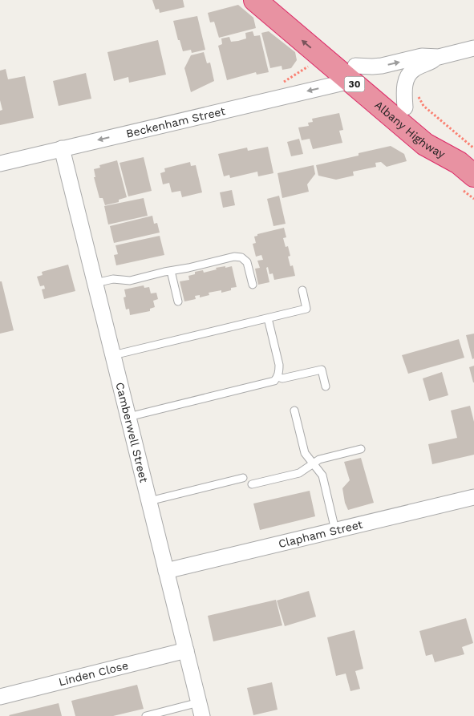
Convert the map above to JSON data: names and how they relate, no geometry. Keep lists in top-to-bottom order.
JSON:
{
  "streets": {
    "highway": ["30", "Albany Highway"],
    "street": [
      "Beckenham Street",
      "Camberwell Street",
      "Clapham Street",
      "Linden Close"
    ]
  },
  "crossings": [
    ["Beckenham Street", "Albany Highway"],
    ["Beckenham Street", "Camberwell Street"],
    ["Camberwell Street", "Clapham Street"],
    ["Camberwell Street", "Linden Close"]
  ]
}
